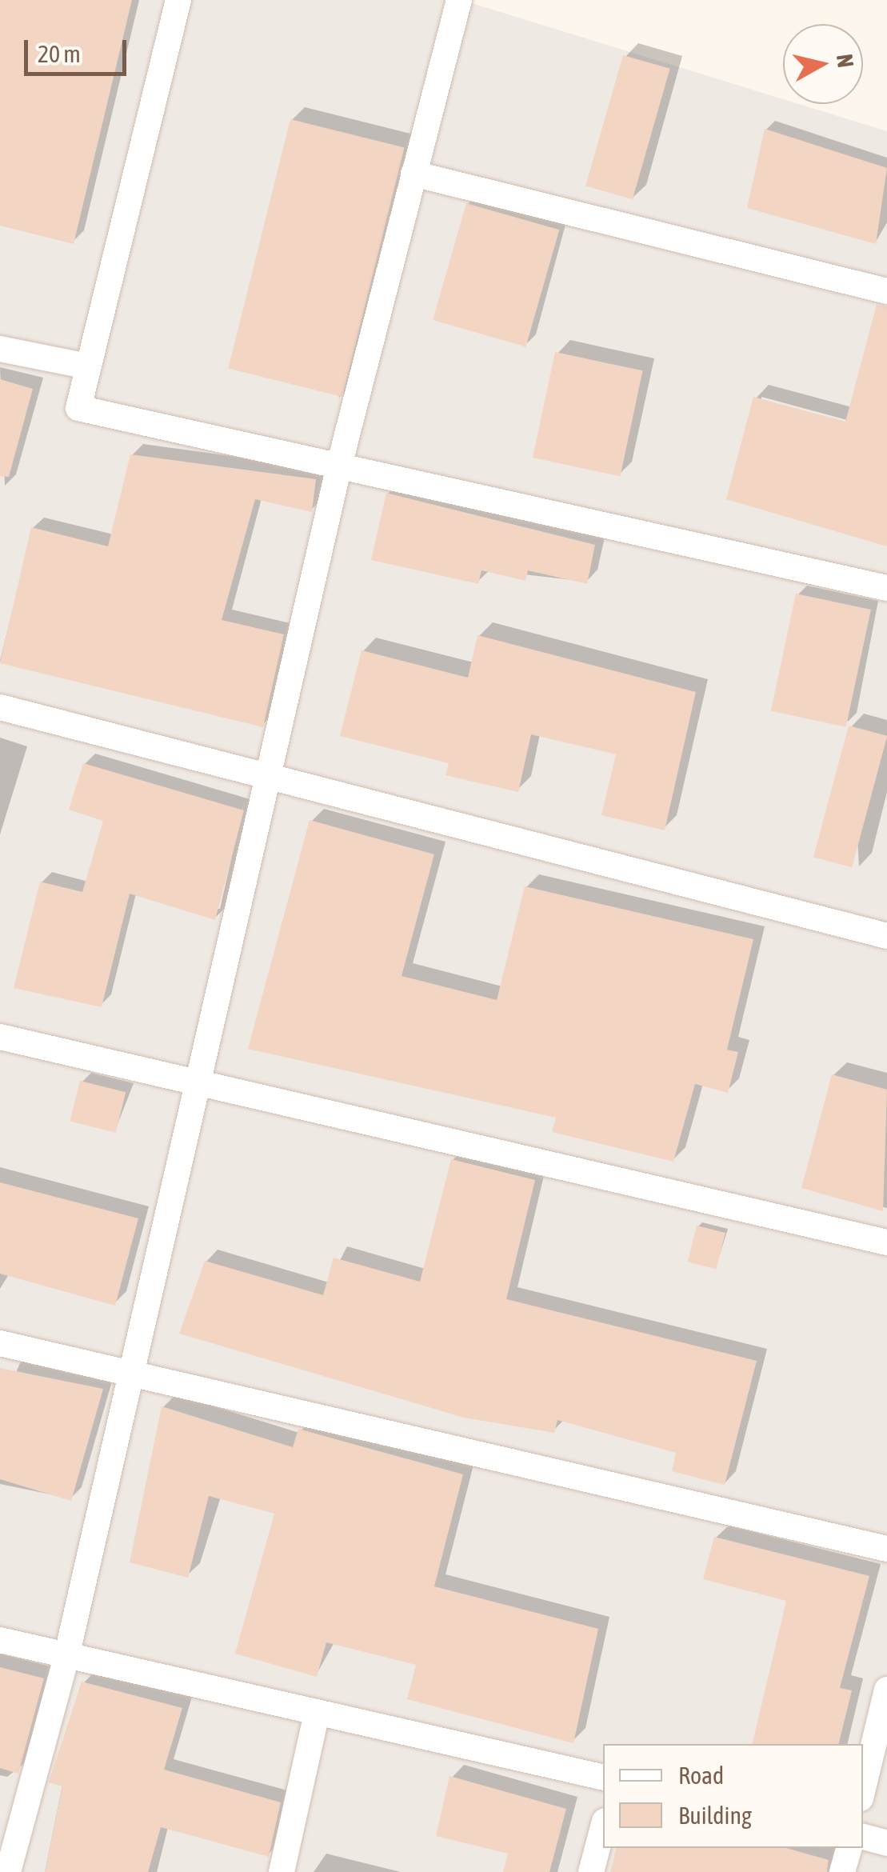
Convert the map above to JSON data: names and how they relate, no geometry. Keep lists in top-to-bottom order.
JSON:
{
  "legend": ["Road", "Building"],
  "scale_bar": "20 m",
  "north": "right"
}
